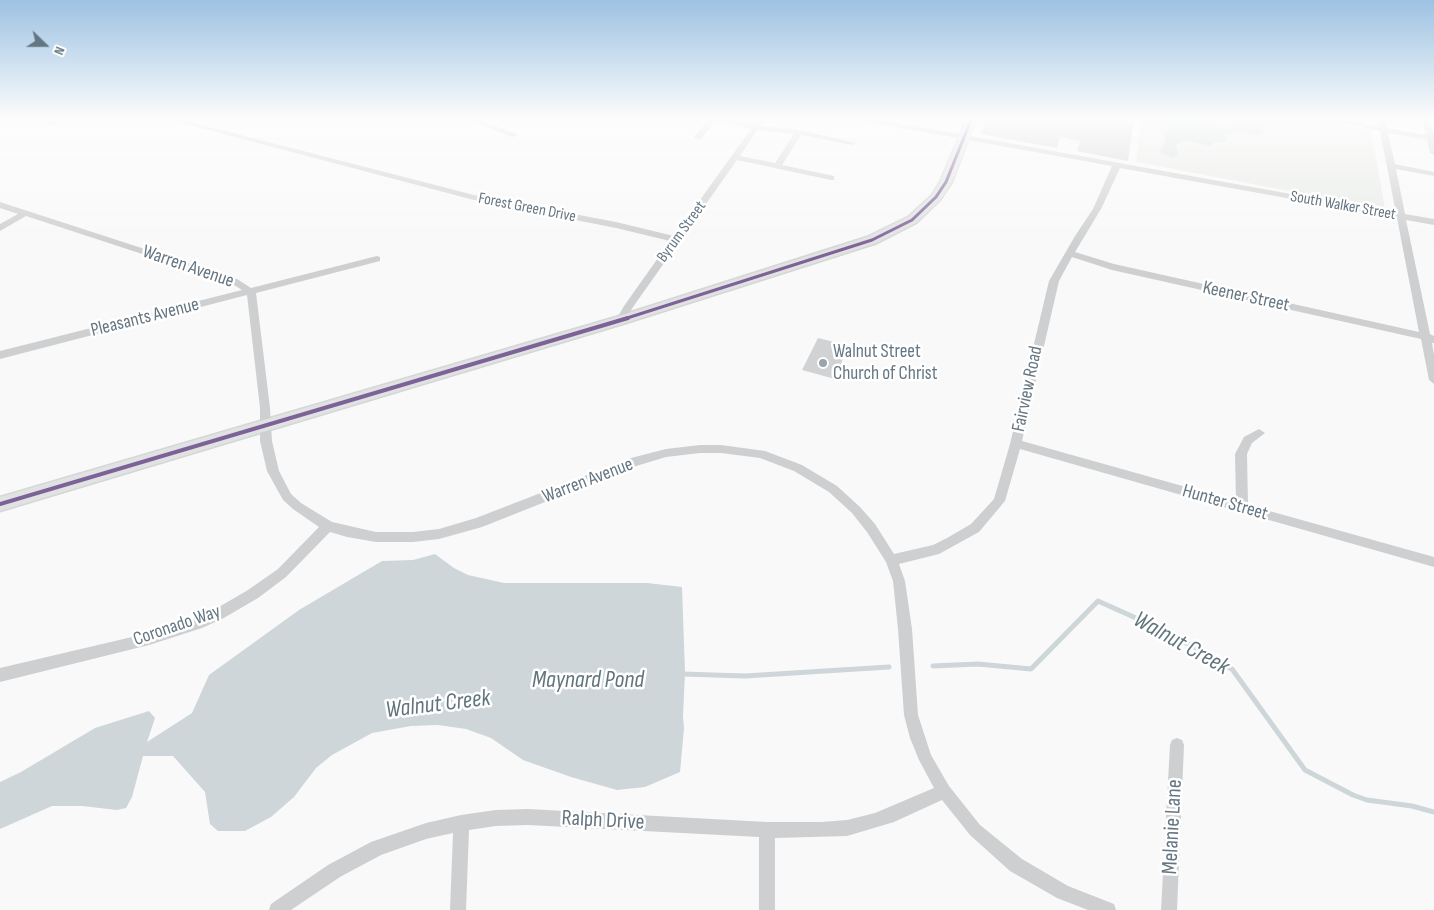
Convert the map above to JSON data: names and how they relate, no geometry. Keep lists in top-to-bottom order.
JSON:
{
  "streets": {
    "street": [
      "South Walker Street",
      "Forest Green Drive",
      "Byrum Street",
      "Warren Avenue",
      "Keener Street",
      "Pleasants Avenue",
      "Fairview Road",
      "Hunter Street",
      "Coronado Way",
      "Ralph Drive",
      "Melanie Lane"
    ]
  },
  "crossings": [
    ["South Walker Street", "Fairview Road"],
    ["Forest Green Drive", "Byrum Street"],
    ["Warren Avenue", "Pleasants Avenue"],
    ["Warren Avenue", "Fairview Road"],
    ["Warren Avenue", "Coronado Way"],
    ["Warren Avenue", "Ralph Drive"],
    ["Keener Street", "Fairview Road"],
    ["Fairview Road", "Hunter Street"]
  ],
  "water": ["Walnut Creek", "Maynard Pond"],
  "places": ["Walnut Street Church of Christ"],
  "north": "right"
}
